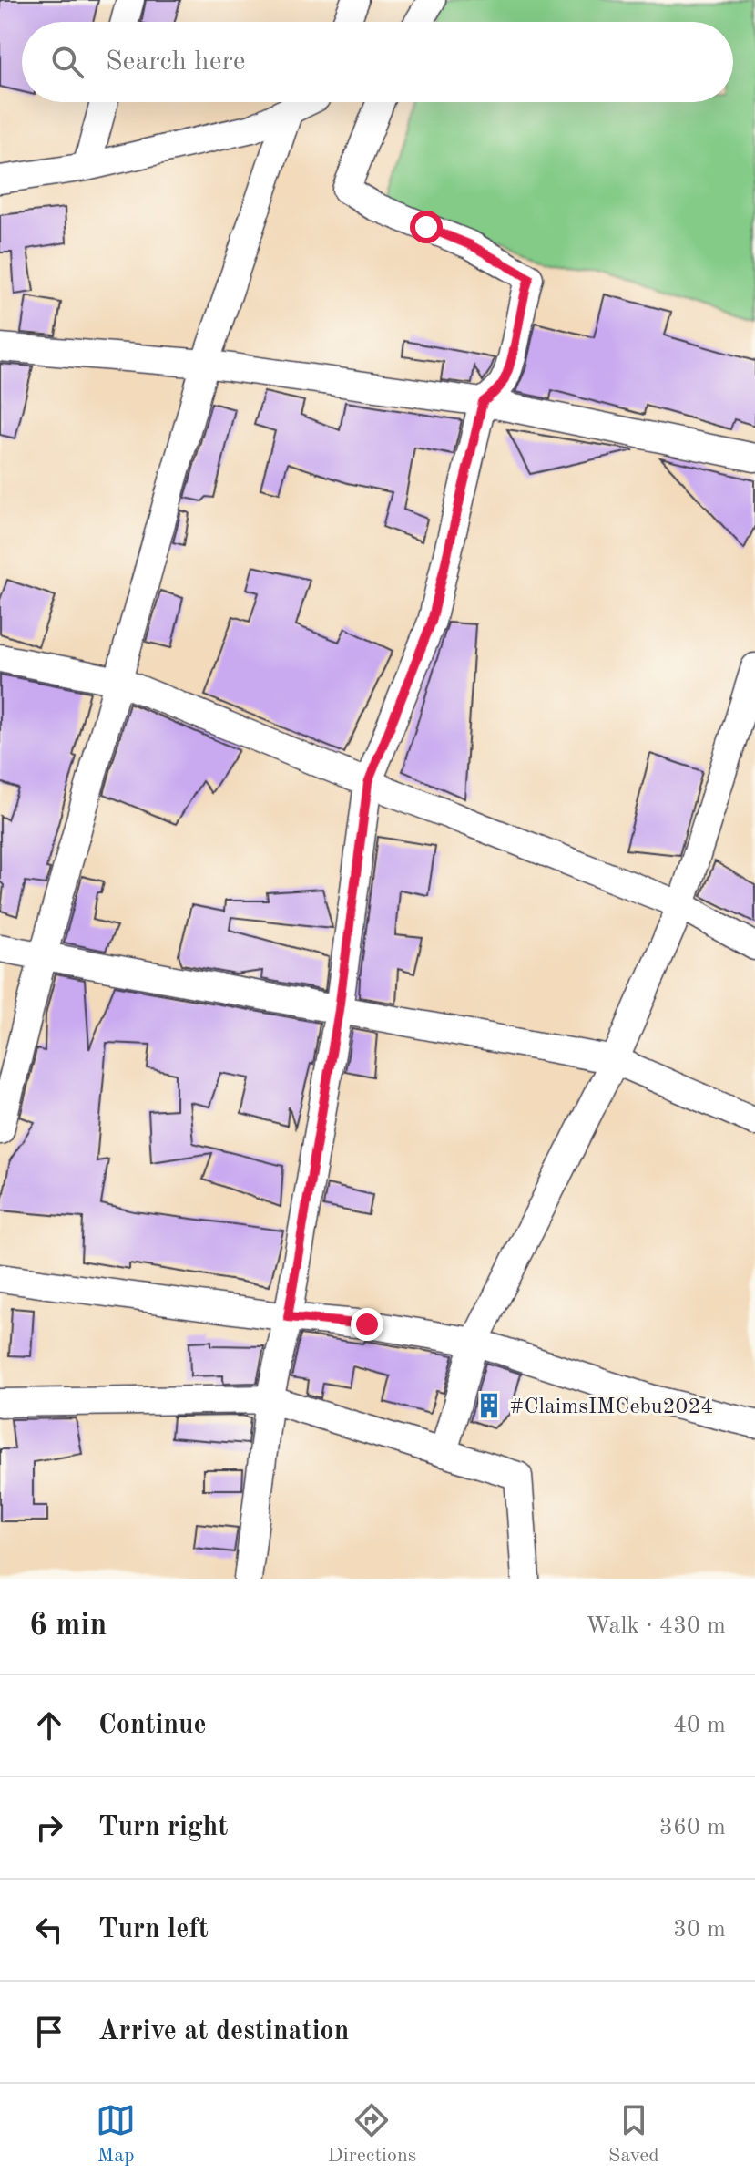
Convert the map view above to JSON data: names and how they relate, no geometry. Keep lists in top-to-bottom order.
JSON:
{
  "places": {
    "building": ["#ClaimsIMCebu2024"]
  },
  "page": {
    "search": "Search here",
    "heading": ["6 min", "Walk · 430 m"],
    "list": [
      ["Continue", "40 m"],
      ["Turn right", "360 m"],
      ["Turn left", "30 m"],
      "Arrive at destination"
    ],
    "nav": ["Map", "Directions", "Saved"]
  }
}
